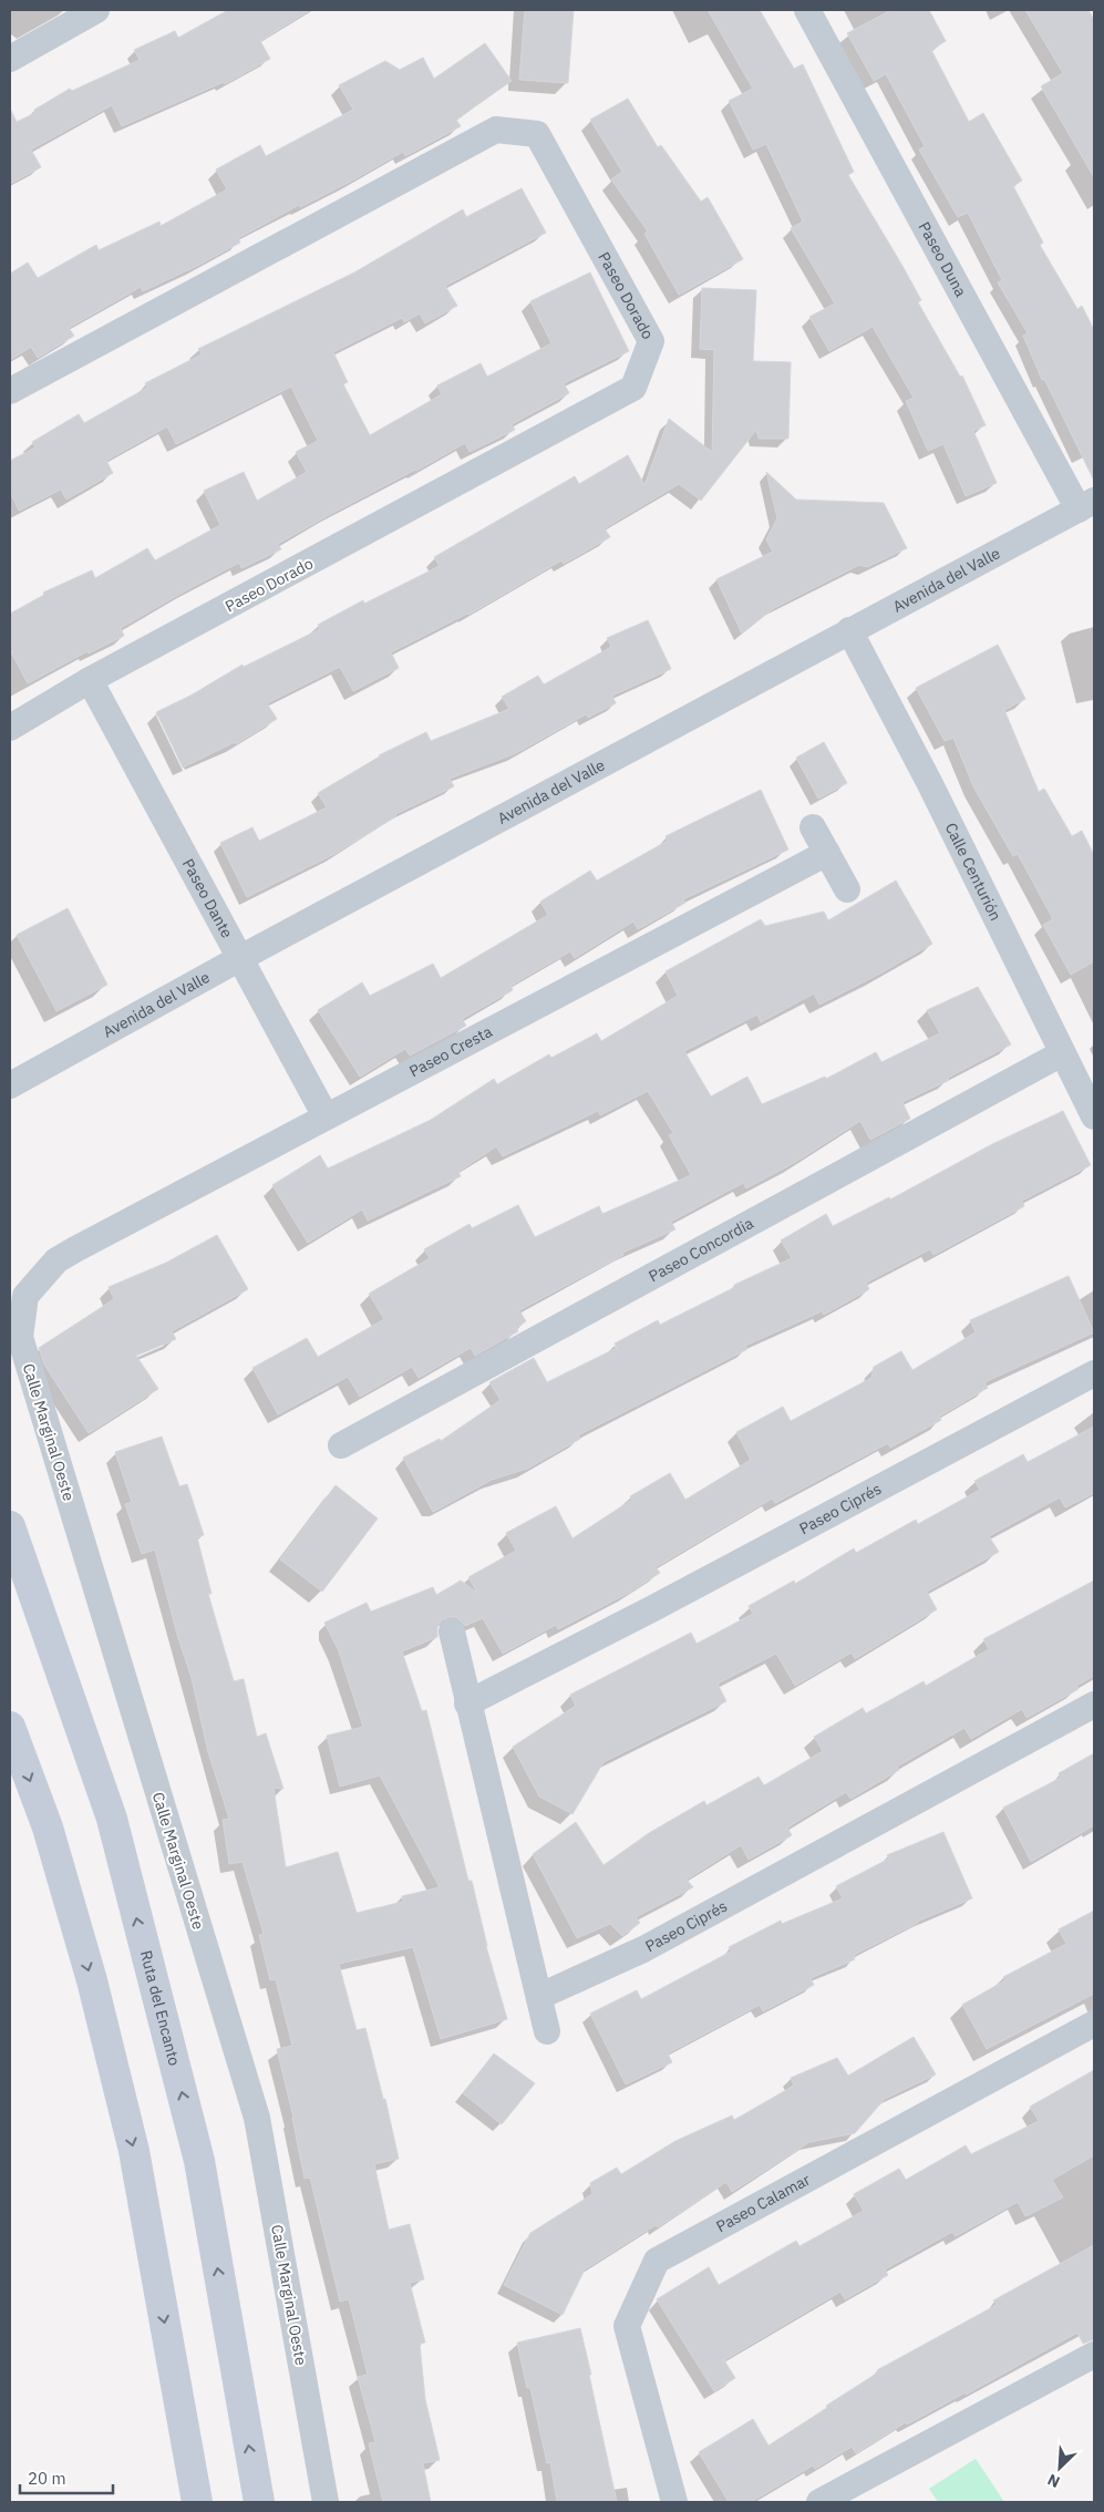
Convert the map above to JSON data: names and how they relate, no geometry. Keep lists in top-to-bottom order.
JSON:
{
  "streets": {
    "main road": ["Ruta del Encanto"],
    "street": [
      "Paseo Duna",
      "Paseo Dorado",
      "Avenida del Valle",
      "Calle Centurión",
      "Paseo Dante",
      "Paseo Cresta",
      "Paseo Concordia",
      "Calle Marginal Oeste",
      "Paseo Ciprés",
      "Paseo Calamar"
    ]
  },
  "crossings": [
    ["Paseo Duna", "Avenida del Valle"],
    ["Paseo Dorado", "Paseo Dante"],
    ["Avenida del Valle", "Calle Centurión"],
    ["Avenida del Valle", "Paseo Dante"],
    ["Calle Centurión", "Paseo Concordia"],
    ["Paseo Dante", "Paseo Cresta"],
    ["Paseo Cresta", "Calle Marginal Oeste"]
  ],
  "scale_bar": "20 m",
  "north": "bottom left"
}
